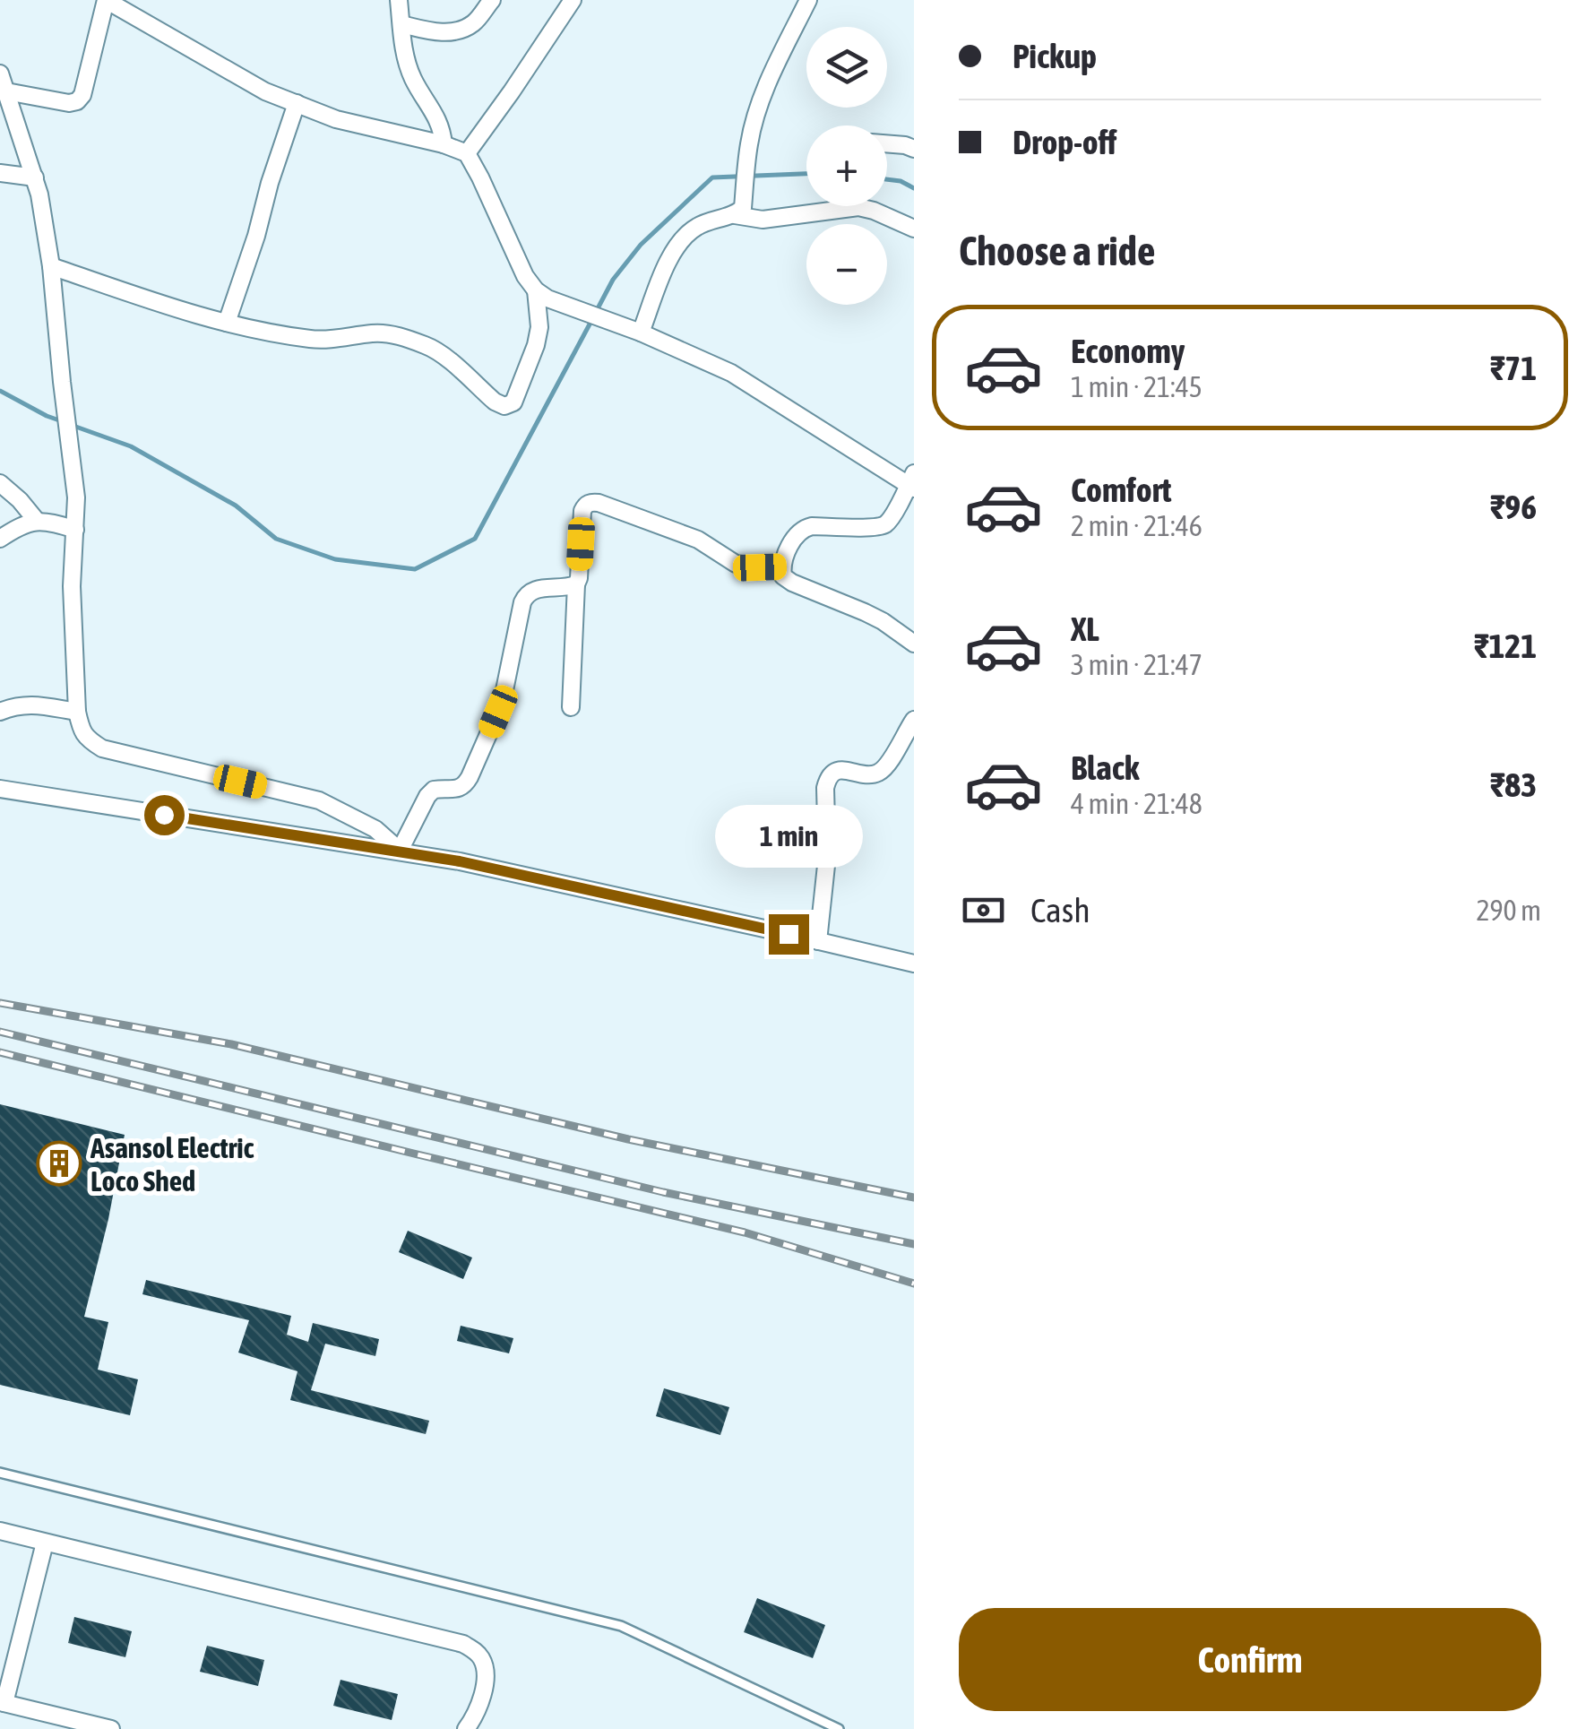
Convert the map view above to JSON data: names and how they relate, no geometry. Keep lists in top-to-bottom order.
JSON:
{
  "places": {
    "building": ["Asansol Electric Loco Shed"]
  },
  "page": {
    "banner": ["Pickup", "Drop-off"],
    "map_buttons": ["+", "−"],
    "heading": "Choose a ride",
    "list": [
      {
        "name": "Economy",
        "note": "1 min · 21:45",
        "value": "₹71"
      },
      {
        "name": "Comfort",
        "note": "2 min · 21:46",
        "value": "₹96"
      },
      {
        "name": "XL",
        "note": "3 min · 21:47",
        "value": "₹121"
      },
      {
        "name": "Black",
        "note": "4 min · 21:48",
        "value": "₹83"
      }
    ],
    "bubble": "1 min",
    "pay": ["Cash", "290 m"],
    "buttons": "Confirm"
  }
}
